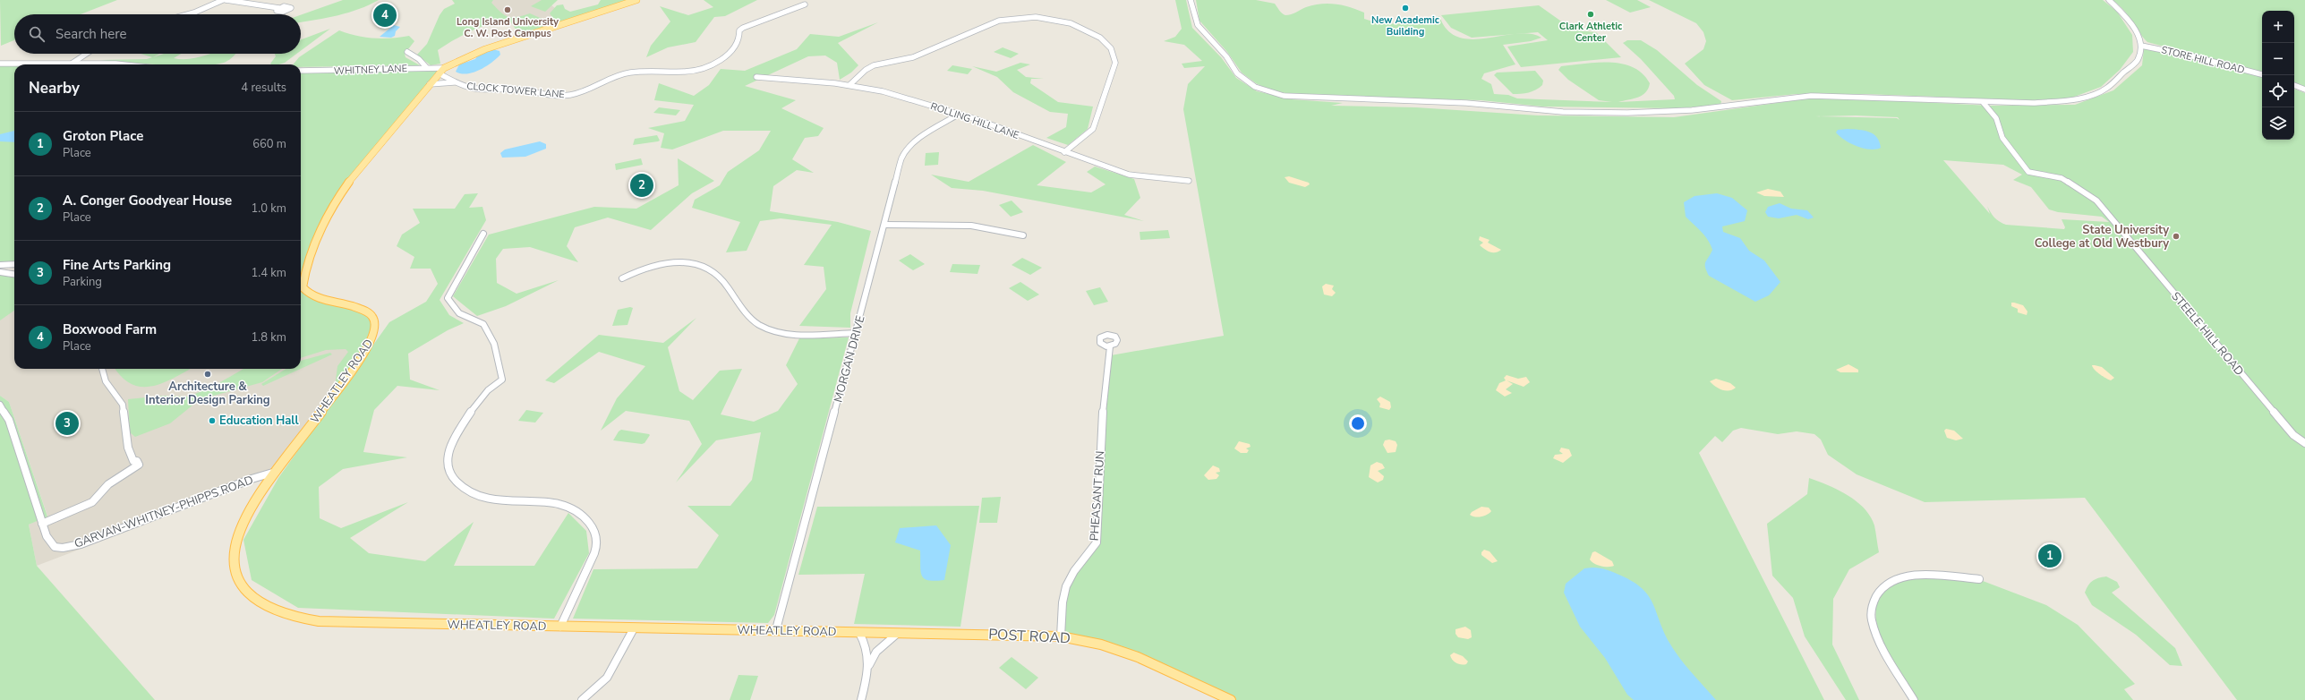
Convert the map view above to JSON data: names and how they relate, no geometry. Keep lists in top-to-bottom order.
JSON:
{
  "streets": {
    "main road": ["WHEATLEY ROAD", "POST ROAD"],
    "street": [
      "STORE HILL ROAD",
      "WHITNEY LANE",
      "CLOCK TOWER LANE",
      "ROLLING HILL LANE",
      "STEELE HILL ROAD",
      "MORGAN DRIVE",
      "PHEASANT RUN",
      "GARVAN-WHITNEY-PHIPPS ROAD"
    ]
  },
  "crossings": [
    ["WHITNEY LANE", "CLOCK TOWER LANE"],
    ["WHITNEY LANE", "WHEATLEY ROAD"],
    ["CLOCK TOWER LANE", "WHEATLEY ROAD"],
    ["ROLLING HILL LANE", "MORGAN DRIVE"],
    ["MORGAN DRIVE", "WHEATLEY ROAD"],
    ["WHEATLEY ROAD", "GARVAN-WHITNEY-PHIPPS ROAD"],
    ["WHEATLEY ROAD", "POST ROAD"],
    ["PHEASANT RUN", "POST ROAD"]
  ],
  "places": [
    "New Academic Building",
    "Long Island University C. W. Post Campus",
    "Clark Athletic Center",
    "State University College at Old Westbury",
    "Architecture & Interior Design Parking",
    "Education Hall"
  ],
  "page": {
    "pins": [
      "4",
      "2",
      "3",
      "1"
    ],
    "map_buttons": ["+", "−"],
    "search": "Search here",
    "heading": ["Nearby", "4 results"],
    "list": [
      {
        "mark": "1",
        "name": "Groton Place",
        "note": "Place",
        "value": "660 m"
      },
      {
        "mark": "2",
        "name": "A. Conger Goodyear House",
        "note": "Place",
        "value": "1.0 km"
      },
      {
        "mark": "3",
        "name": "Fine Arts Parking",
        "note": "Parking",
        "value": "1.4 km"
      },
      {
        "mark": "4",
        "name": "Boxwood Farm",
        "note": "Place",
        "value": "1.8 km"
      }
    ]
  }
}
